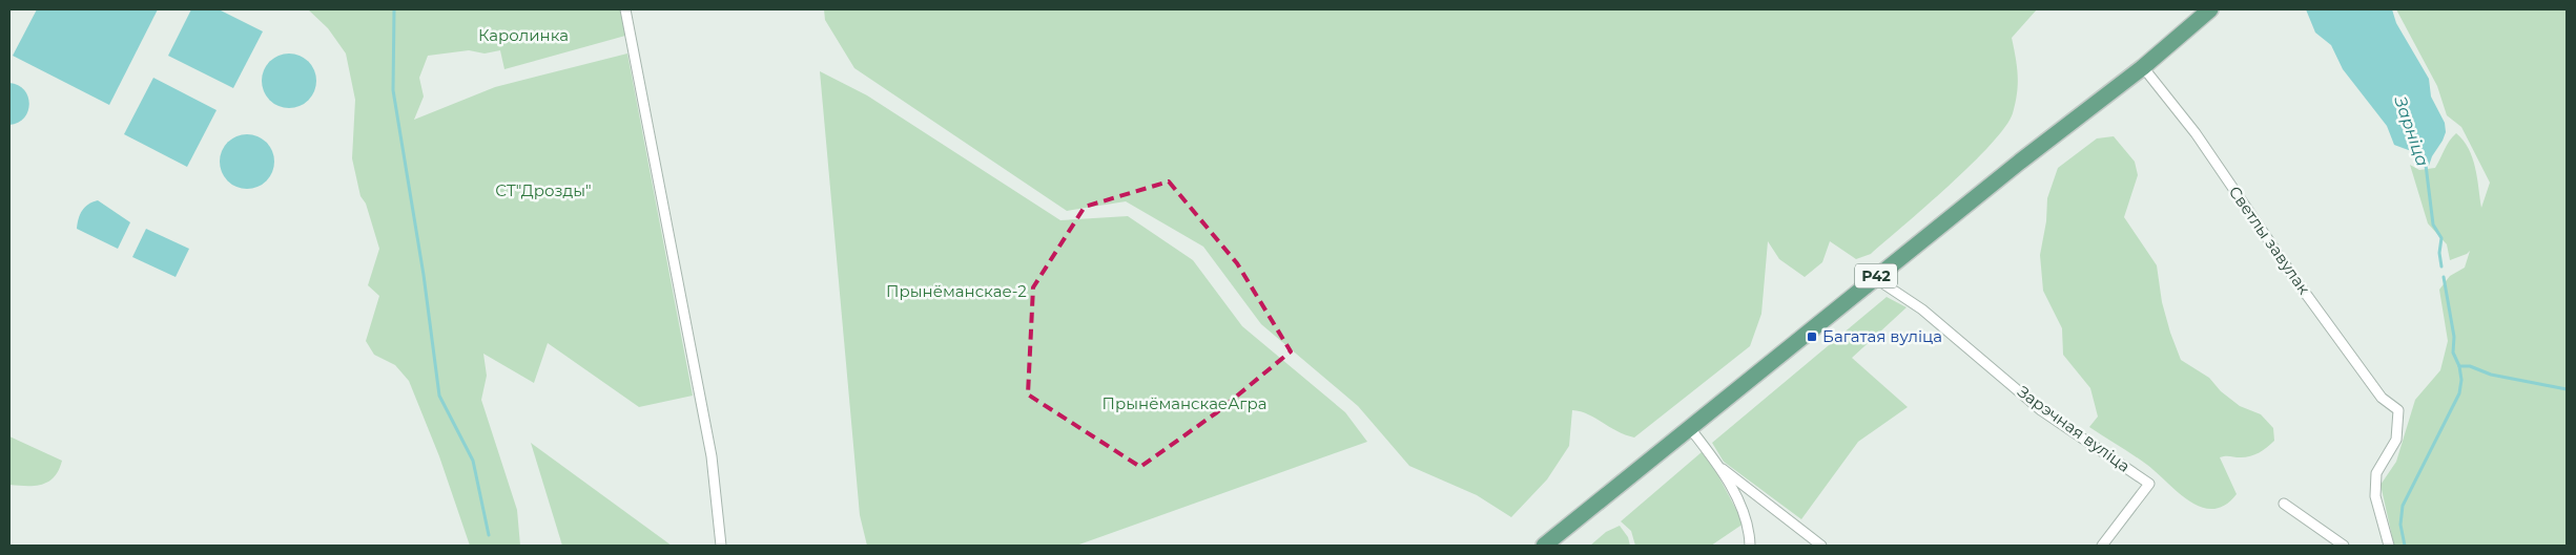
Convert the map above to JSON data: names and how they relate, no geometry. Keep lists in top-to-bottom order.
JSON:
{
  "streets": {
    "main road": ["Р42"],
    "street": ["Светлы завулак", "Зарэчная вуліца"]
  },
  "crossings": [
    ["Светлы завулак", "Р42"],
    ["Р42", "Зарэчная вуліца"]
  ],
  "water": ["Зарніца"],
  "parks": [
    "Каролинка",
    "СТ\"Дрозды\"",
    "Прынёманскае-2",
    "ПрынёманскаеАгра"
  ],
  "places": {
    "transit": ["Багатая вуліца"]
  }
}
